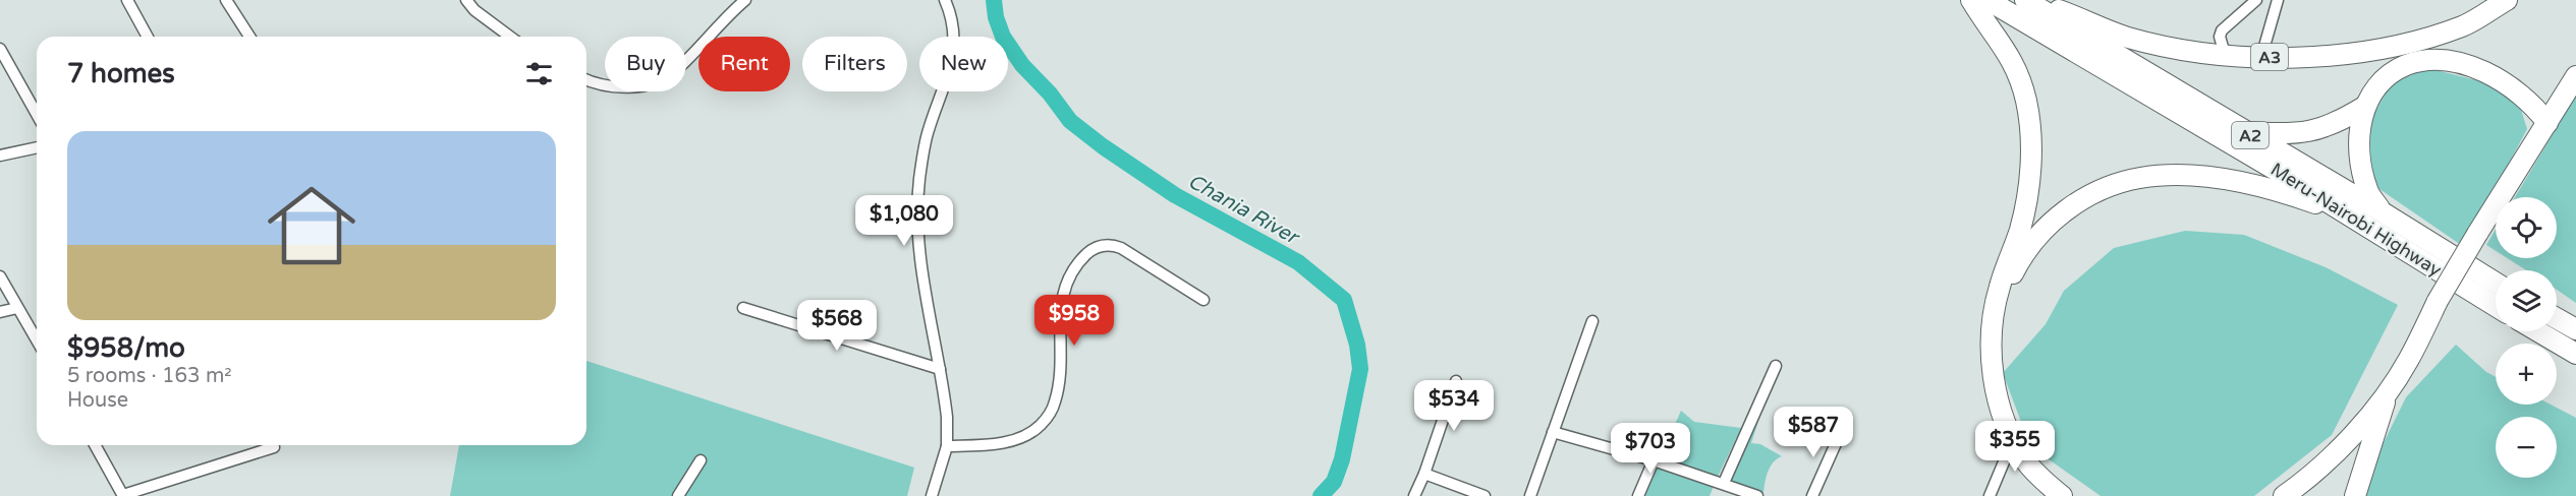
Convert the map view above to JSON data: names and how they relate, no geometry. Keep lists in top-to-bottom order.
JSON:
{
  "streets": {
    "highway": ["A3", "A2", "Meru-Nairobi Highway"]
  },
  "water": ["Chania River"],
  "page": {
    "chip": [
      "Buy",
      "Rent",
      "Filters",
      "New"
    ],
    "heading": "7 homes",
    "list": [
      {
        "name": "$958/mo",
        "note": "5 rooms · 163 m² · House"
      }
    ],
    "price": [
      "$1,080",
      "$958",
      "$568",
      "$534",
      "$587",
      "$355",
      "$703"
    ],
    "map_buttons": ["+", "−"]
  }
}
